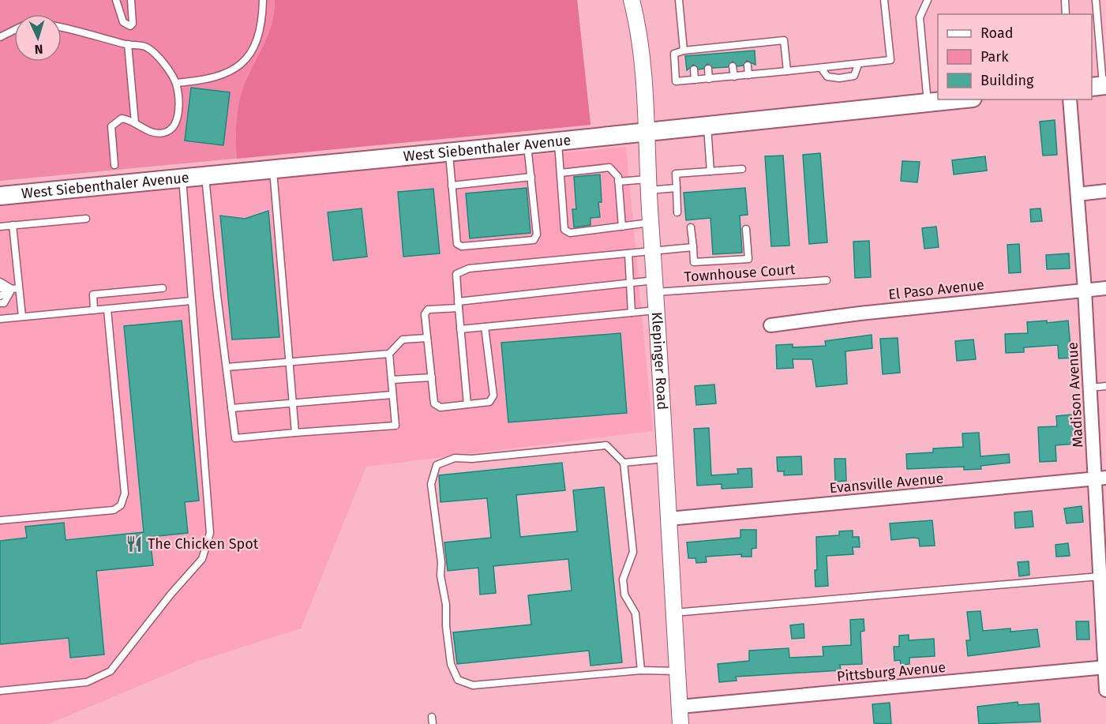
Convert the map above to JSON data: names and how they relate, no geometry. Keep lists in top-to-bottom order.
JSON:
{
  "streets": {
    "main road": ["West Siebenthaler Avenue"],
    "street": [
      "El Paso Avenue",
      "Klepinger Road",
      "Madison Avenue",
      "Evansville Avenue",
      "Pittsburg Avenue"
    ],
    "lane": ["Townhouse Court"]
  },
  "crossings": [
    ["West Siebenthaler Avenue", "Klepinger Road"],
    ["Townhouse Court", "Klepinger Road"],
    ["El Paso Avenue", "Madison Avenue"],
    ["Klepinger Road", "Evansville Avenue"],
    ["Klepinger Road", "Pittsburg Avenue"],
    ["Madison Avenue", "Evansville Avenue"],
    ["Madison Avenue", "Pittsburg Avenue"]
  ],
  "places": {
    "restaurant": ["The Chicken Spot"]
  },
  "legend": ["Road", "Park", "Building"],
  "north": "bottom"
}
